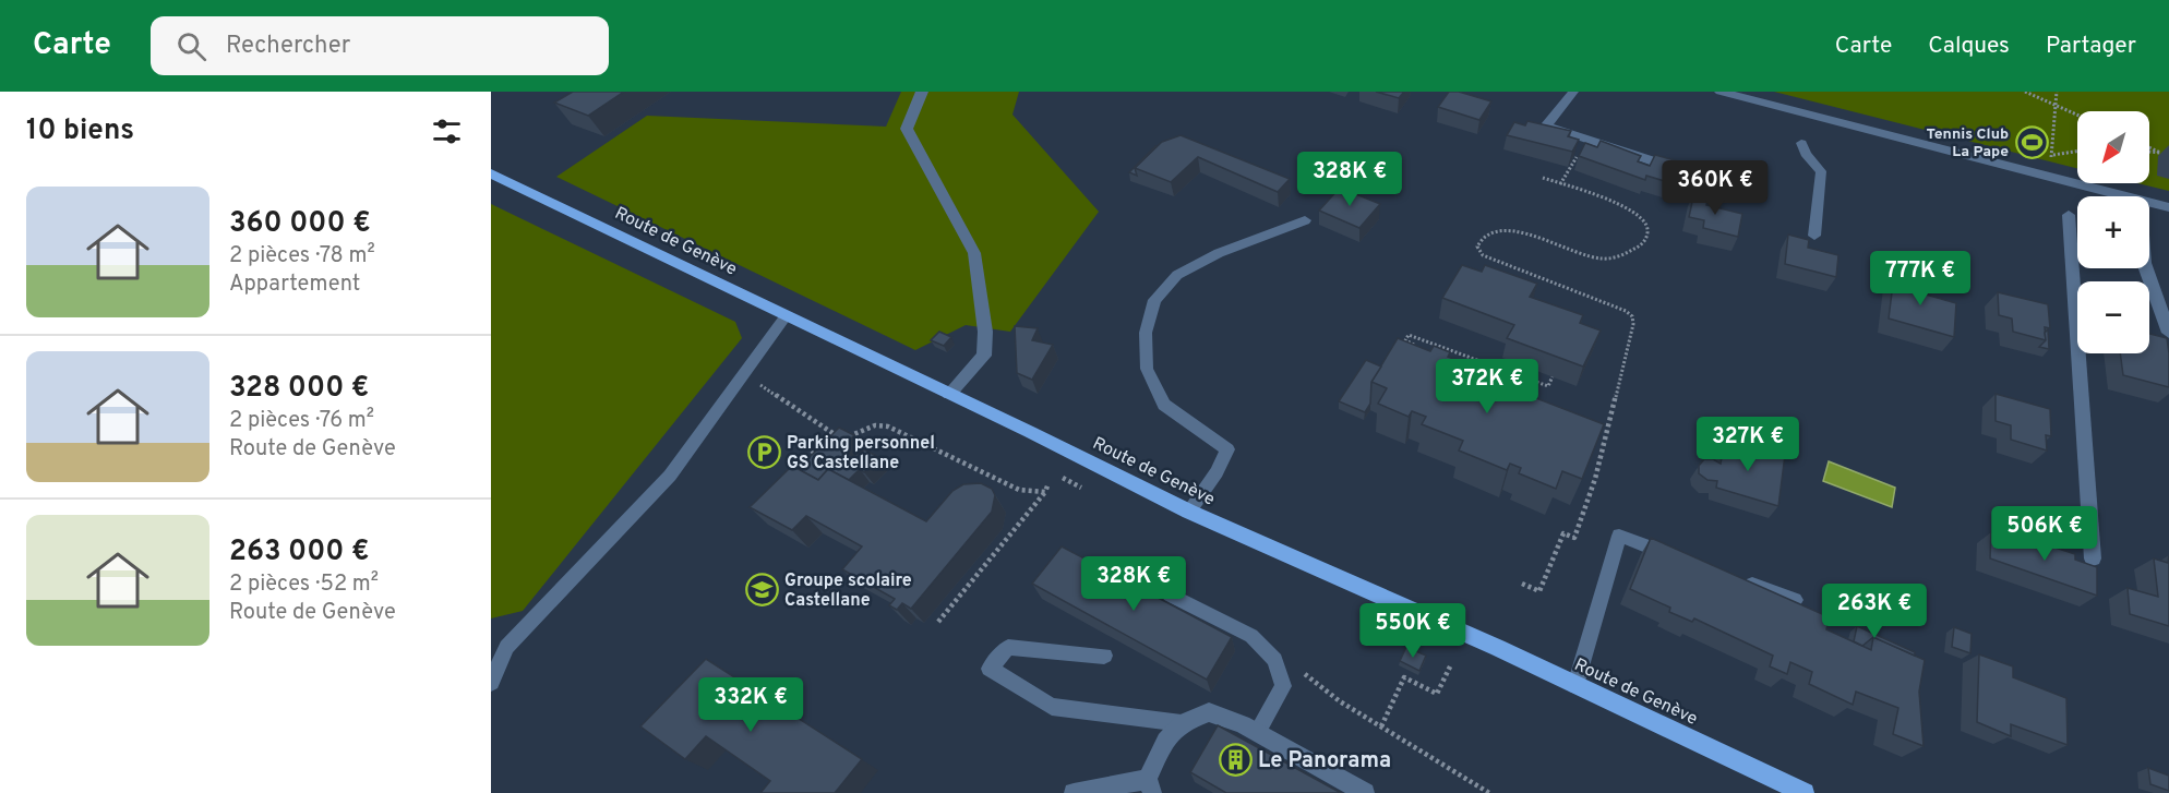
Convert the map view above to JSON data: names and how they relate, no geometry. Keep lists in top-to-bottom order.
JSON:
{
  "streets": {
    "main road": ["Route de Genève"]
  },
  "places": {
    "sports": ["Tennis Club La Pape"],
    "parking": ["Parking personnel GS Castellane"],
    "school or university": ["Groupe scolaire Castellane"],
    "building": ["Le Panorama"]
  },
  "north": "bottom left",
  "page": {
    "header": "Carte",
    "search": "Rechercher",
    "nav": ["Carte", "Calques", "Partager"],
    "heading": "10 biens",
    "map_buttons": ["+", "−"],
    "price": [
      "328K €",
      "360K €",
      "777K €",
      "372K €",
      "327K €",
      "506K €",
      "328K €",
      "263K €",
      "550K €",
      "332K €"
    ],
    "list": [
      {
        "name": "360 000 €",
        "note": "2 pièces · 78 m² · Appartement"
      },
      {
        "name": "328 000 €",
        "note": "2 pièces · 76 m² · Route de Genève"
      },
      {
        "name": "263 000 €",
        "note": "2 pièces · 52 m² · Route de Genève"
      }
    ]
  }
}
